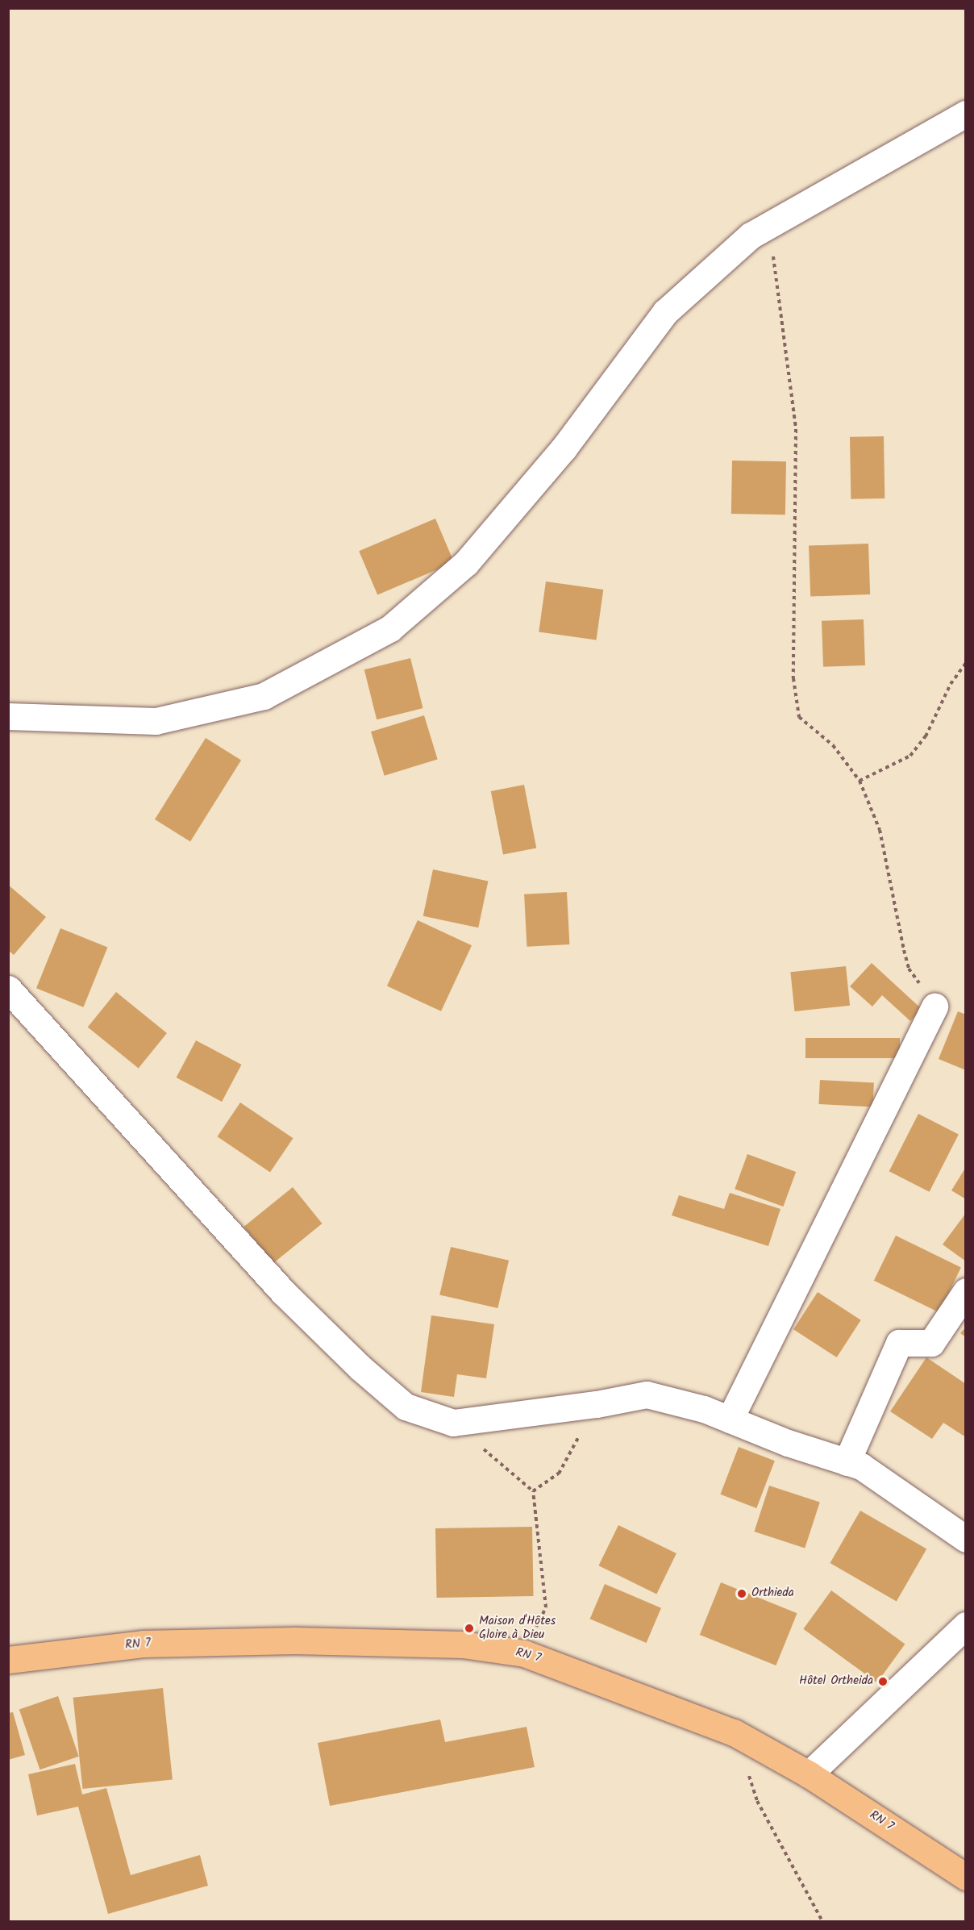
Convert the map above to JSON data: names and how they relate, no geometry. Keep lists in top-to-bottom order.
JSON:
{
  "streets": {
    "main road": ["RN 7"]
  },
  "places": ["Orthieda", "Maison d'Hôtes Gloire à Dieu", "Hôtel Ortheida"]
}
